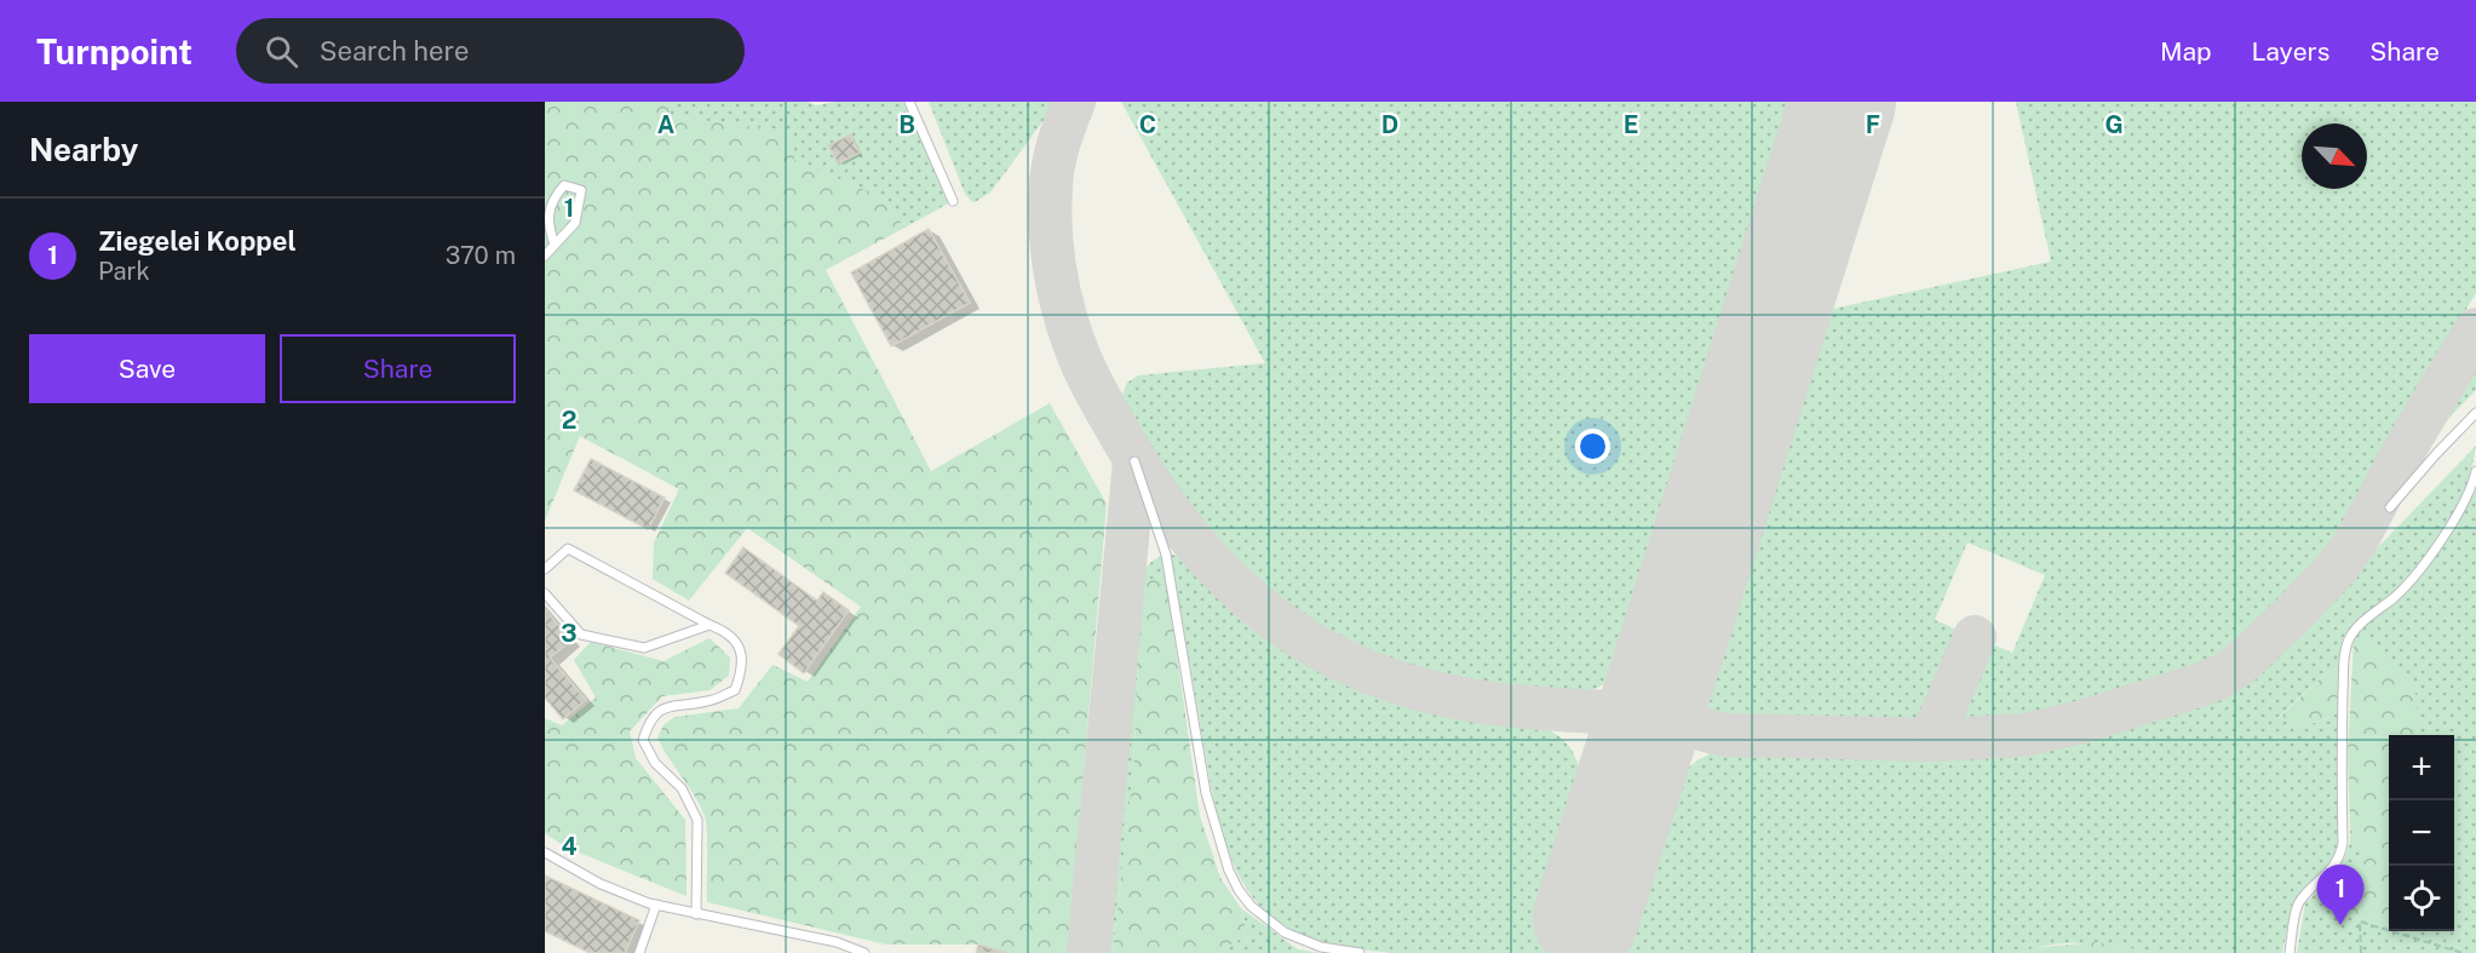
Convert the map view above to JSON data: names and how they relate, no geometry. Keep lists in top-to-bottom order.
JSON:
{
  "north": "bottom right",
  "page": {
    "header": "Turnpoint",
    "search": "Search here",
    "nav": ["Map", "Layers", "Share"],
    "heading": "Nearby",
    "list": [
      {
        "mark": "1",
        "name": "Ziegelei Koppel",
        "note": "Park",
        "value": "370 m"
      }
    ],
    "buttons": ["Save", "Share"],
    "map_buttons": ["+", "−"],
    "pins": "1"
  },
  "grid": {
    "columns": [
      "A",
      "B",
      "C",
      "D",
      "E",
      "F",
      "G"
    ],
    "rows": [
      "1",
      "2",
      "3",
      "4"
    ]
  }
}
